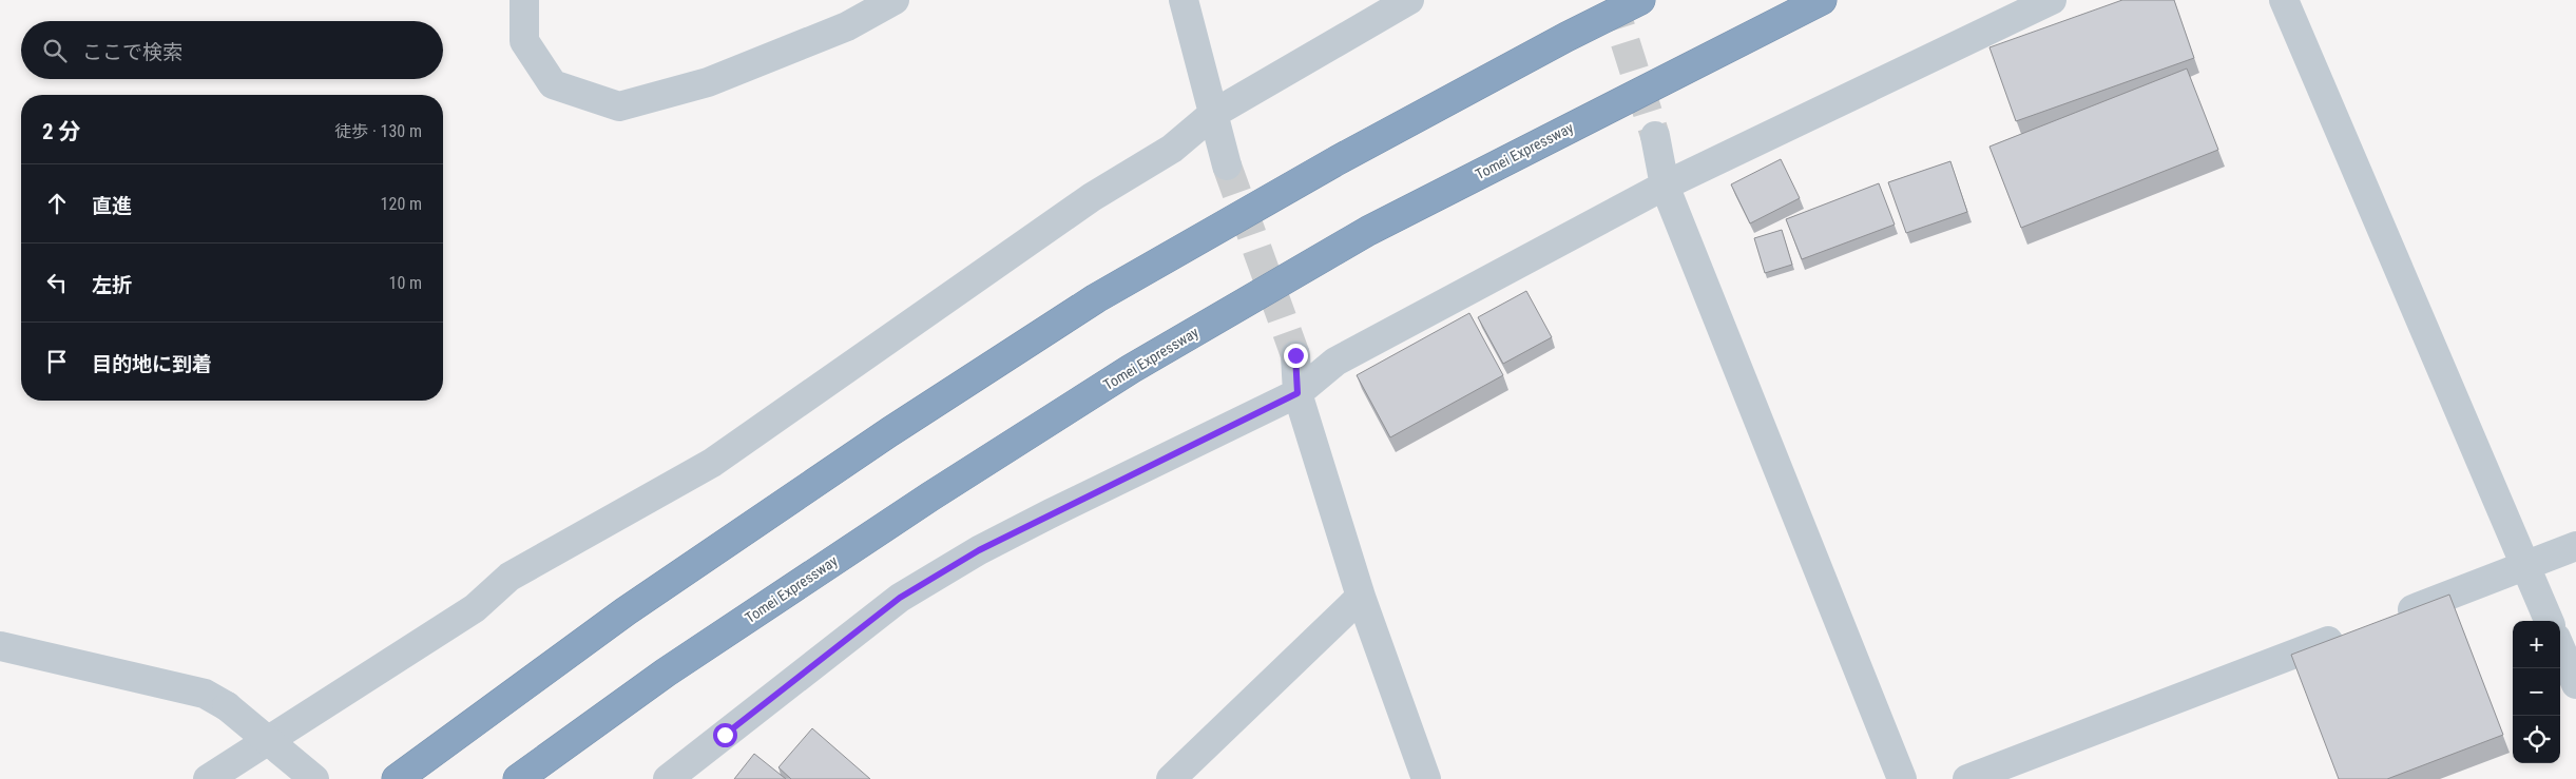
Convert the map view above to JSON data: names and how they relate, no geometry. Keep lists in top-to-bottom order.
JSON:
{
  "streets": {
    "highway": ["Tomei Expressway"]
  },
  "page": {
    "search": "ここで検索",
    "heading": ["2 分", "徒歩 · 130 m"],
    "list": [
      ["直進", "120 m"],
      ["左折", "10 m"],
      "目的地に到着"
    ],
    "map_buttons": ["+", "−"]
  }
}
